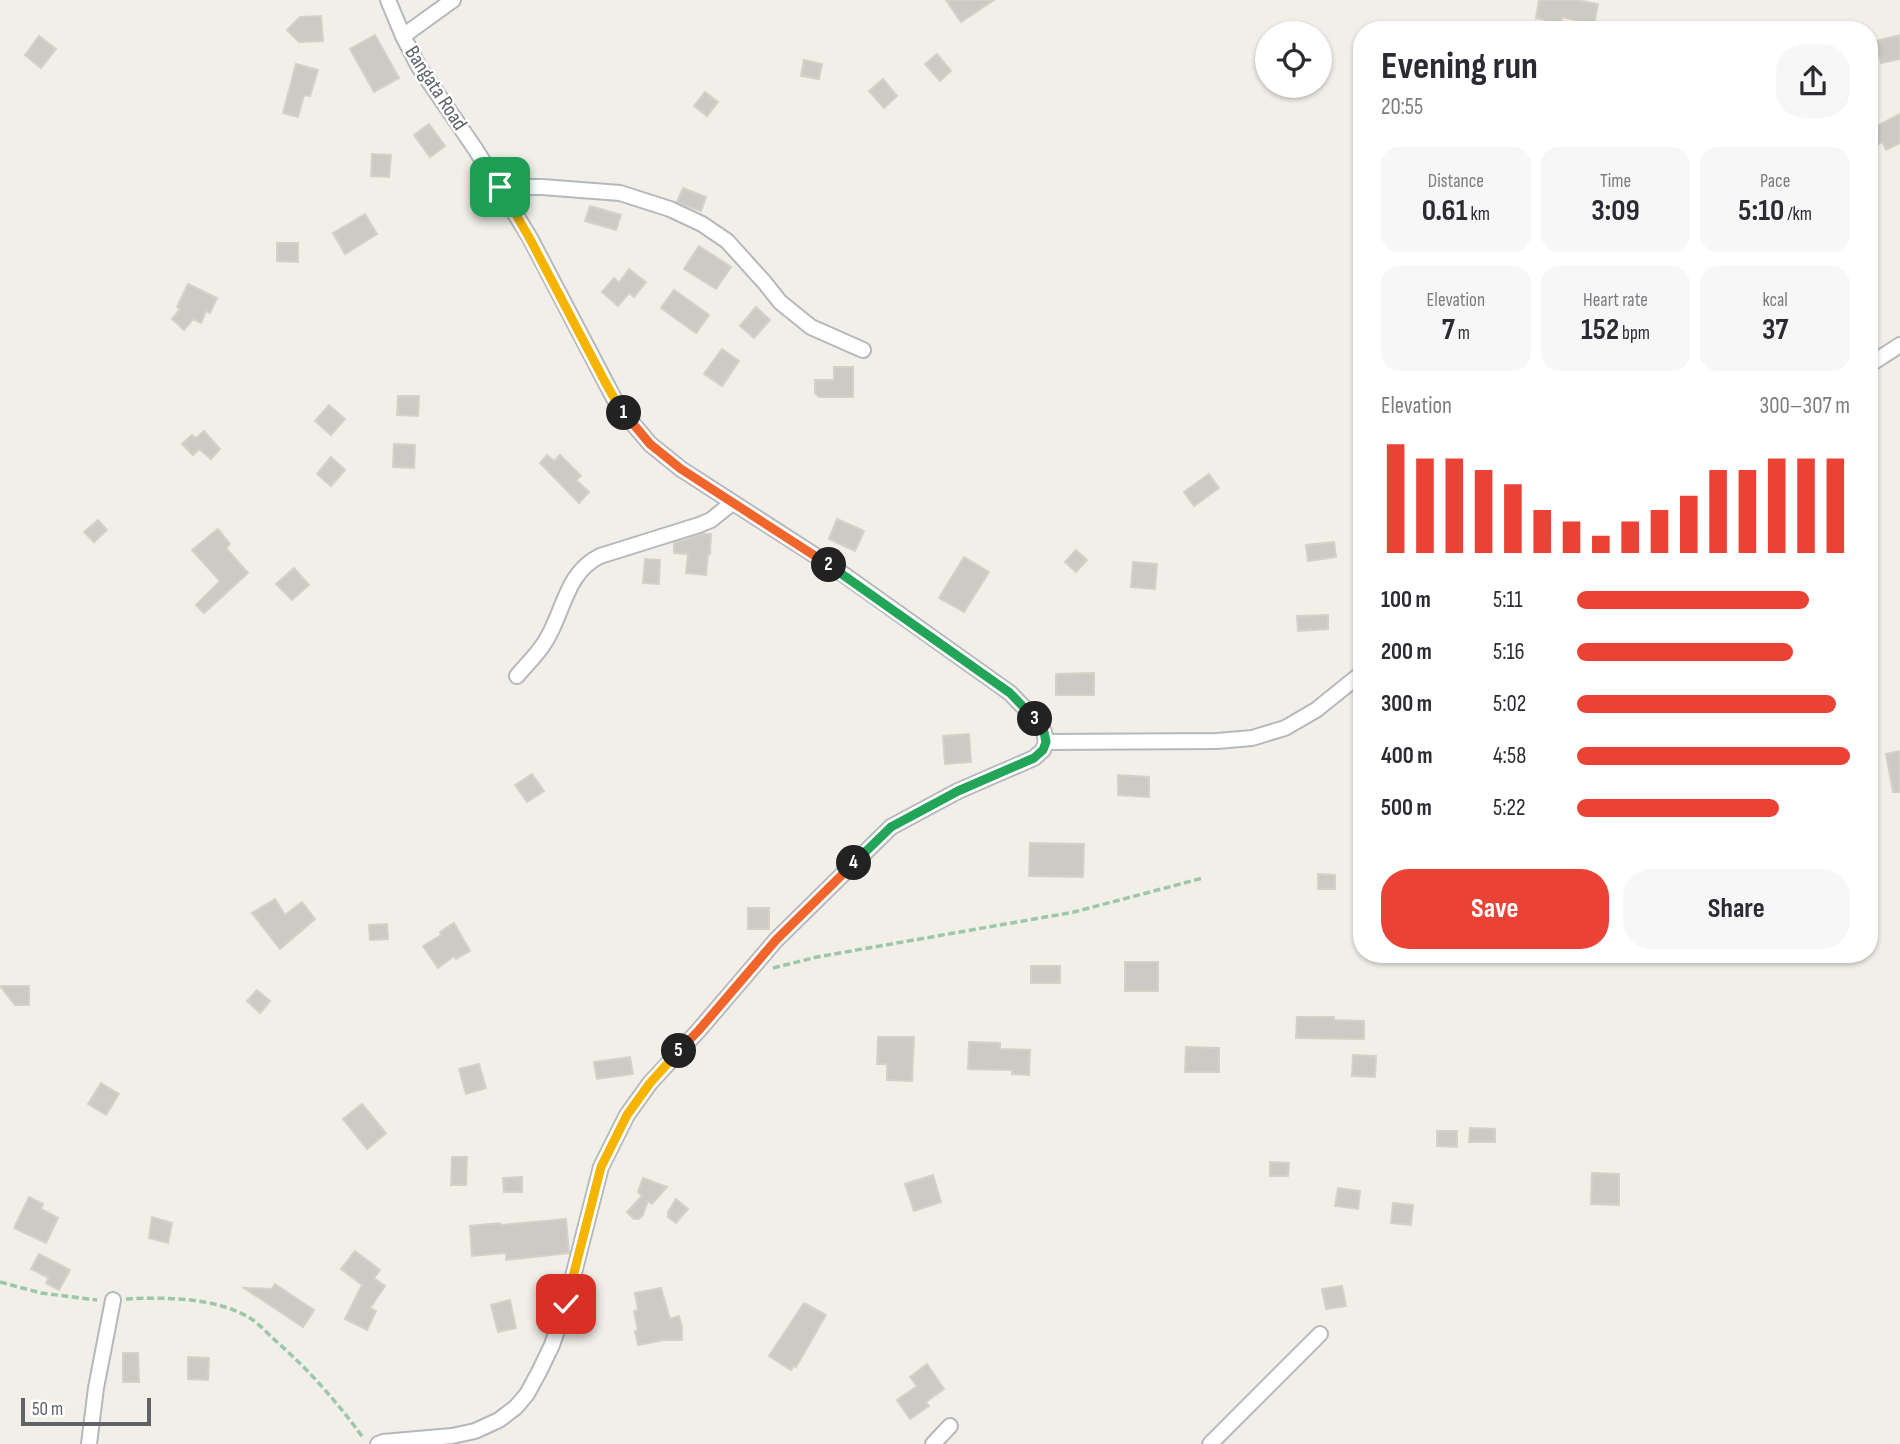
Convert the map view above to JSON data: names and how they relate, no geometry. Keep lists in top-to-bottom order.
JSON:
{
  "streets": {
    "street": ["Bangata Road"]
  },
  "scale_bar": "50 m",
  "page": {
    "heading": ["Evening run", "20:55"],
    "stats": [
      ["Distance", "0.61 km"],
      ["Time", "3:09"],
      ["Pace", "5:10 /km"],
      ["Elevation", "7 m"],
      ["Heart rate", "152 bpm"],
      ["kcal", "37"]
    ],
    "chart": ["Elevation", "300–307 m"],
    "pins": [
      "1",
      "2",
      "3",
      "4",
      "5"
    ],
    "list": [
      {
        "name": "100 m",
        "note": "5:11"
      },
      {
        "name": "200 m",
        "note": "5:16"
      },
      {
        "name": "300 m",
        "note": "5:02"
      },
      {
        "name": "400 m",
        "note": "4:58"
      },
      {
        "name": "500 m",
        "note": "5:22"
      }
    ],
    "buttons": ["Save", "Share"],
    "scale": "50 m"
  }
}
